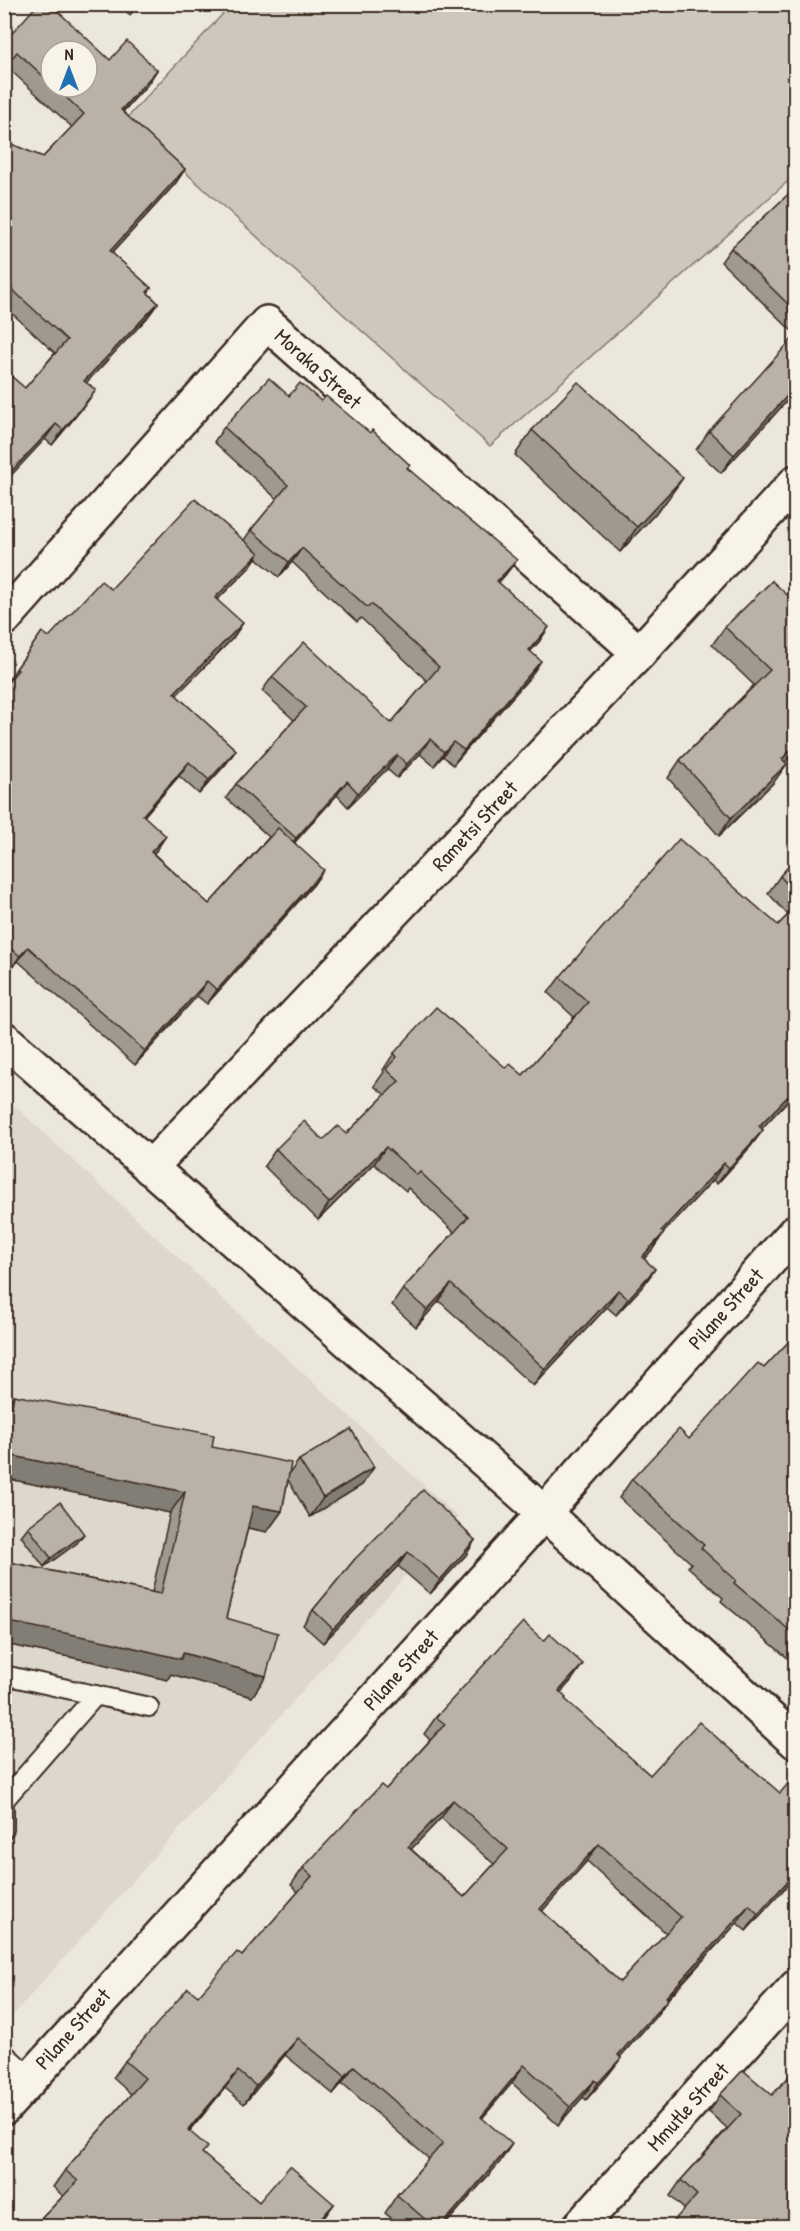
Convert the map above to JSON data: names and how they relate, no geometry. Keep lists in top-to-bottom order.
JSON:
{
  "streets": {
    "street": [
      "Moraka Street",
      "Rametsi Street",
      "Pilane Street",
      "Mmutle Street"
    ]
  },
  "crossings": [
    ["Moraka Street", "Rametsi Street"]
  ],
  "north": "top"
}
